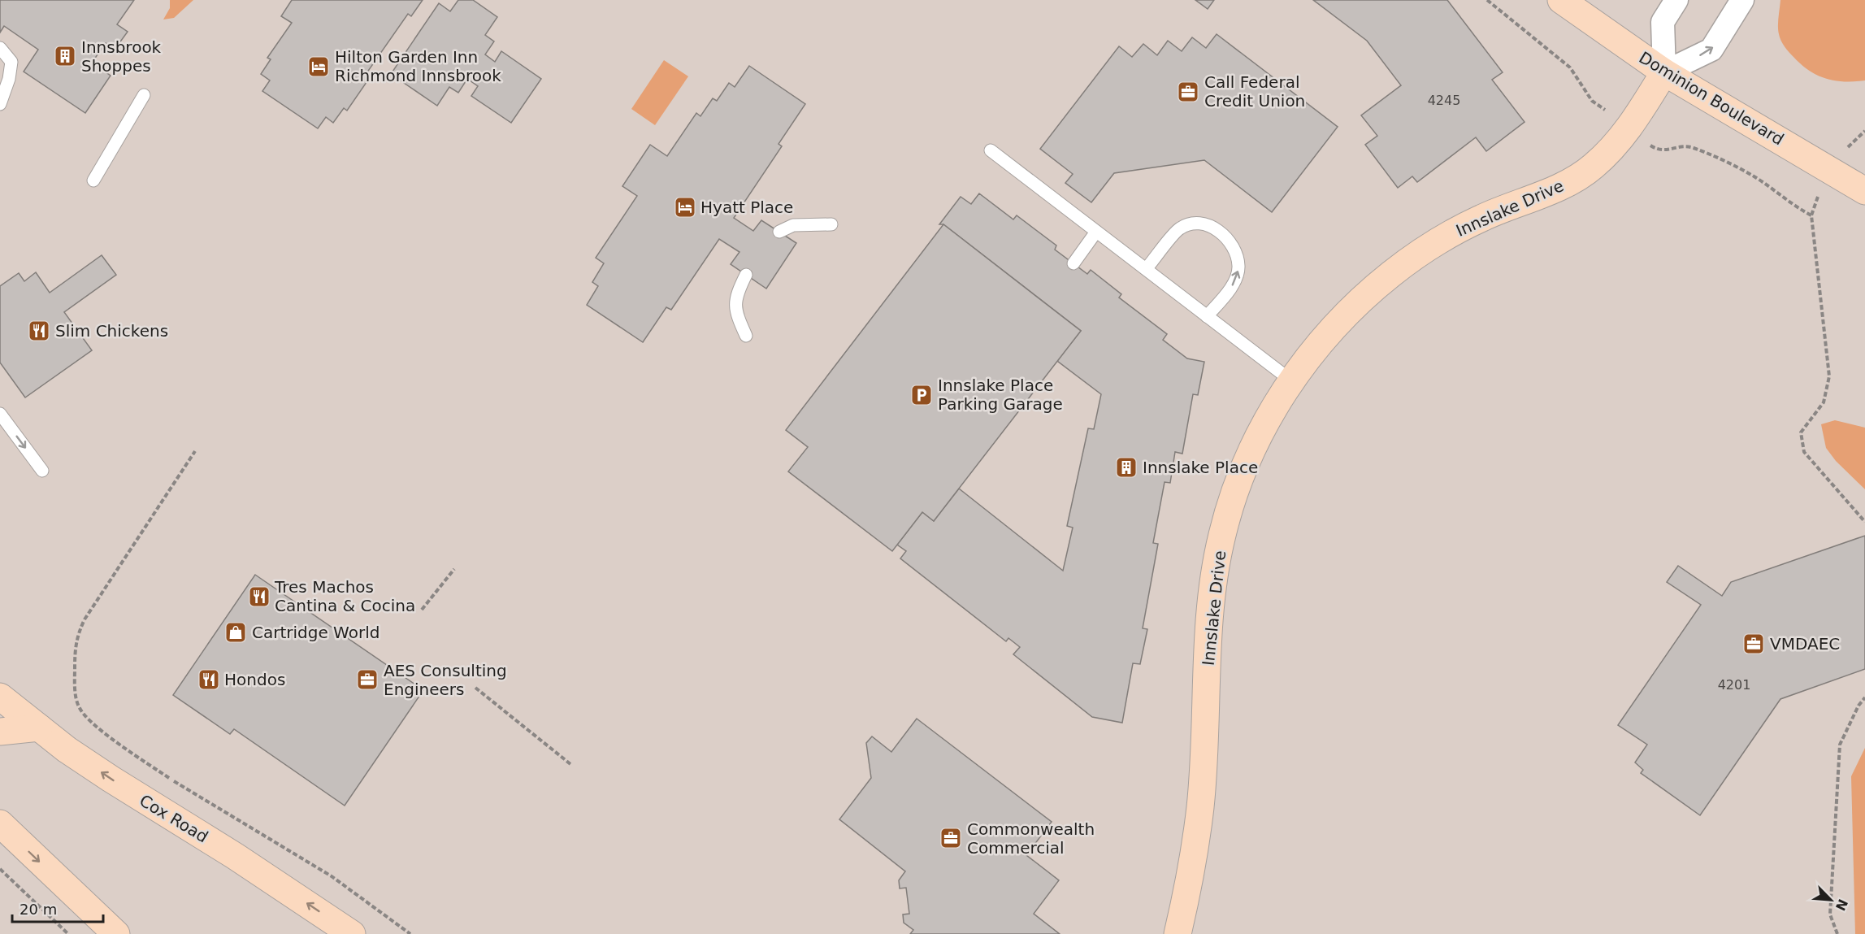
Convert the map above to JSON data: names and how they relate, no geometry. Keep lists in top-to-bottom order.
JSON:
{
  "streets": {
    "street": ["Dominion Boulevard", "Innslake Drive", "Cox Road"]
  },
  "crossings": [
    ["Dominion Boulevard", "Innslake Drive"]
  ],
  "places": {
    "building": ["Innsbrook Shoppes", "Innslake Place"],
    "hotel": ["Hilton Garden Inn Richmond Innsbrook", "Hyatt Place"],
    "office": [
      "Call Federal Credit Union",
      "VMDAEC",
      "AES Consulting Engineers",
      "Commonwealth Commercial"
    ],
    "restaurant": ["Slim Chickens", "Tres Machos Cantina & Cocina", "Hondos"],
    "parking": ["Innslake Place Parking Garage"],
    "shop": ["Cartridge World"]
  },
  "house_numbers": ["4245", "4201"],
  "scale_bar": "20 m",
  "north": "bottom right"
}
